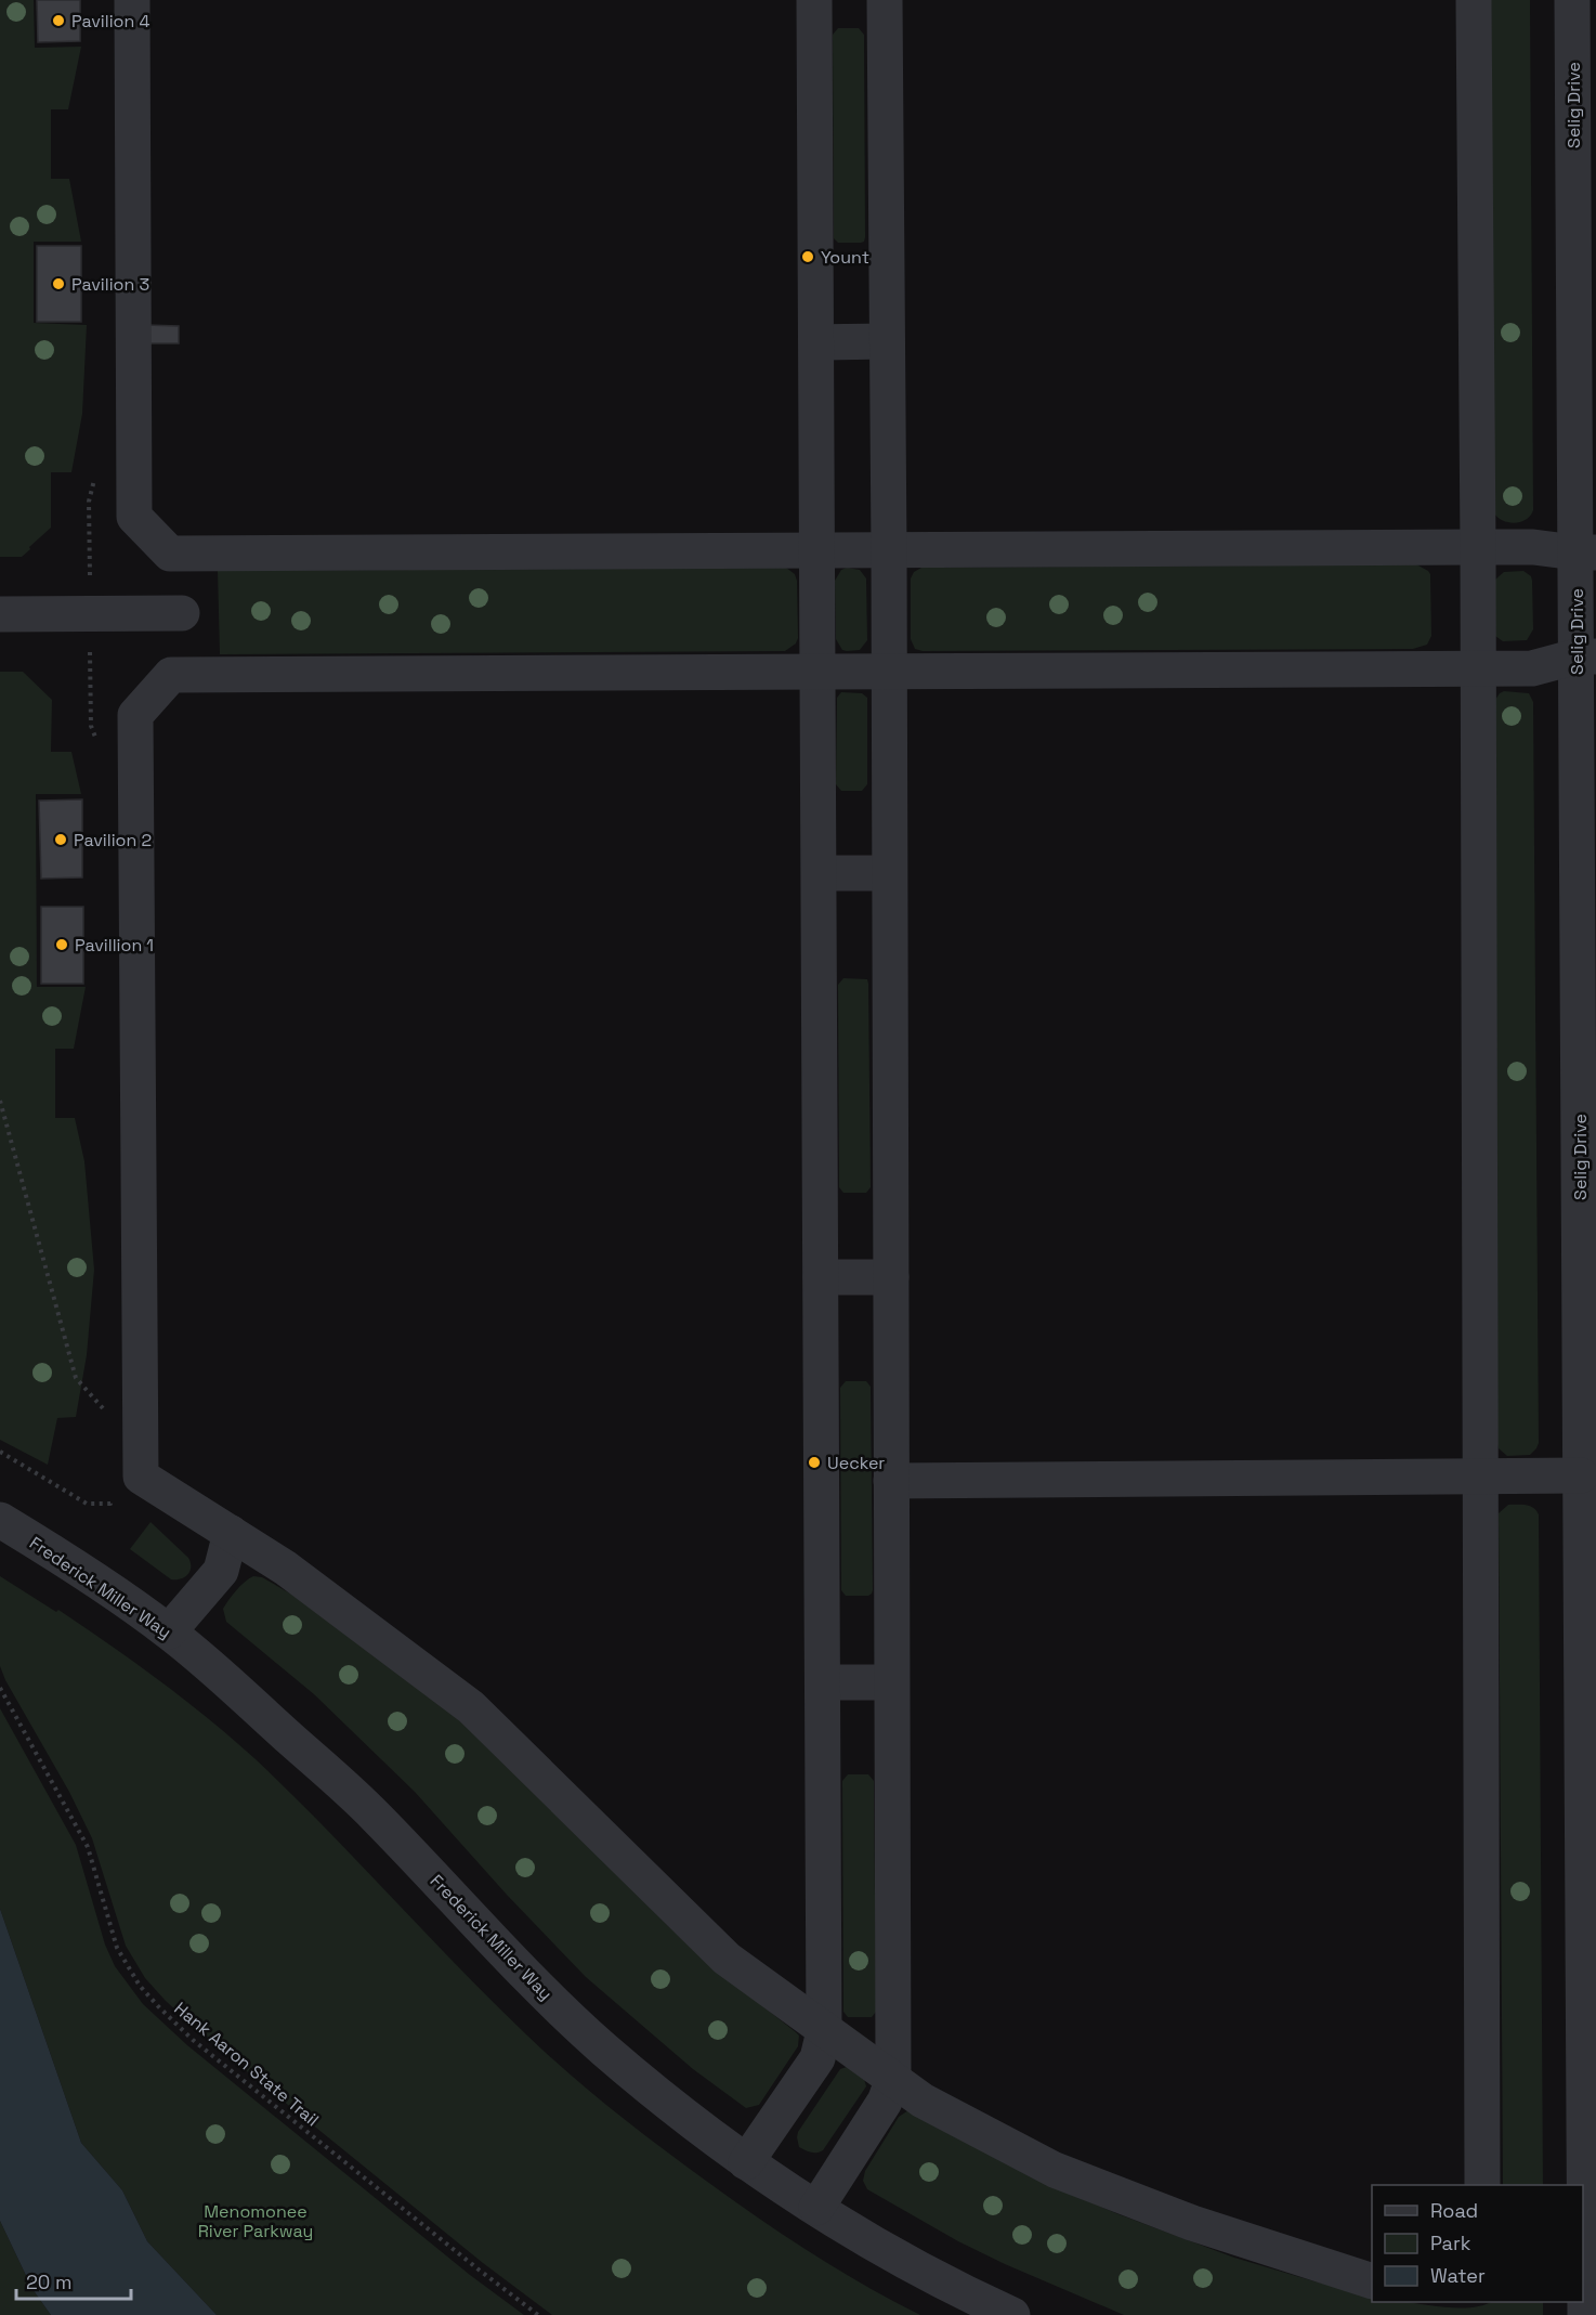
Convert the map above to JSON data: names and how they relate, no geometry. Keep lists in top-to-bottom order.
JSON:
{
  "streets": {
    "street": ["Selig Drive", "Frederick Miller Way"],
    "path": ["Hank Aaron State Trail"]
  },
  "parks": ["Menomonee River Parkway"],
  "places": [
    "Pavilion 4",
    "Yount",
    "Pavilion 3",
    "Pavilion 2",
    "Pavillion 1",
    "Uecker"
  ],
  "legend": ["Road", "Park", "Water"],
  "scale_bar": "20 m"
}
